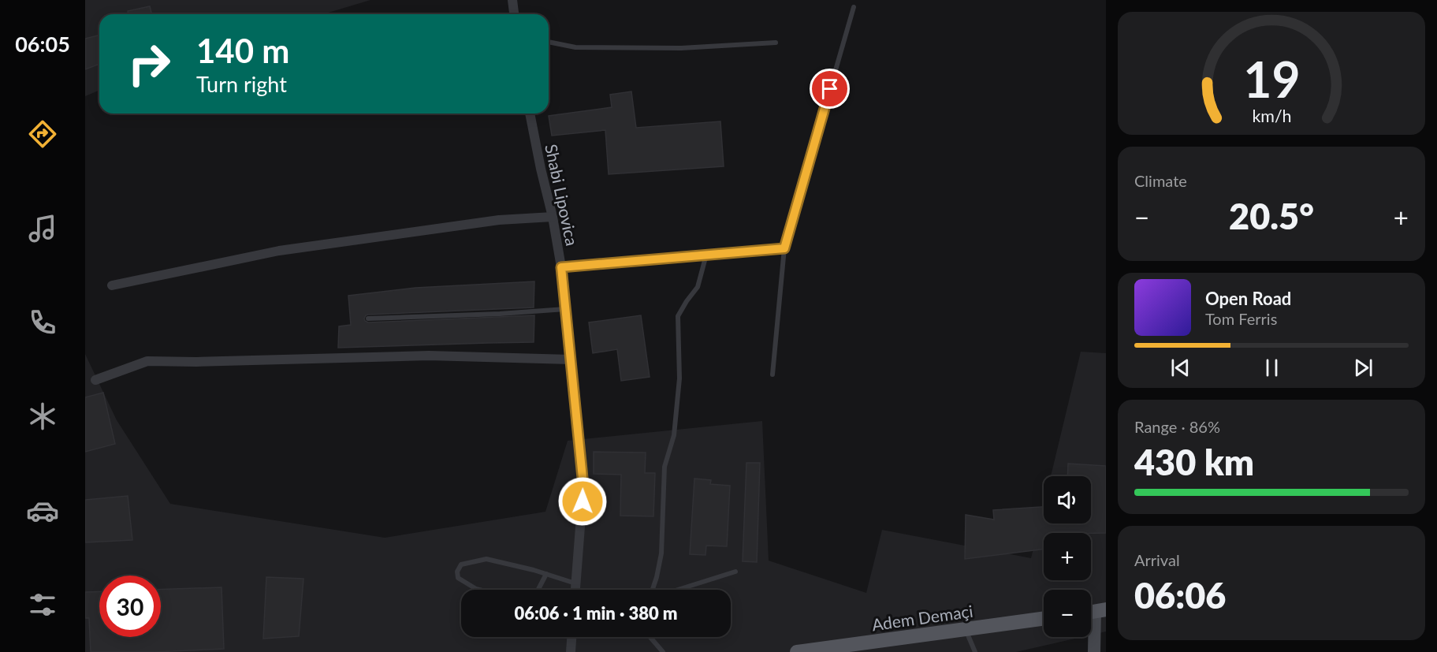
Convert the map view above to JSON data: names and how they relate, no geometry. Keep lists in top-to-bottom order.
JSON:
{
  "streets": {
    "main road": ["Adem Demaçi"],
    "street": ["Shabi Lipovica"]
  },
  "page": {
    "tabs": "06:05",
    "turn": ["140 m", "Turn right"],
    "tile": [
      "Climate",
      ["Range · 86%", "430 km"],
      ["Arrival", "06:06"]
    ],
    "heat": ["−", "20.5°", "+"],
    "song": ["Open Road", "Tom Ferris"],
    "map_buttons": ["+", "−"],
    "limit": "30",
    "trip": "06:06 · 1 min · 380 m",
    "gauge": ["19", "km/h"]
  }
}
